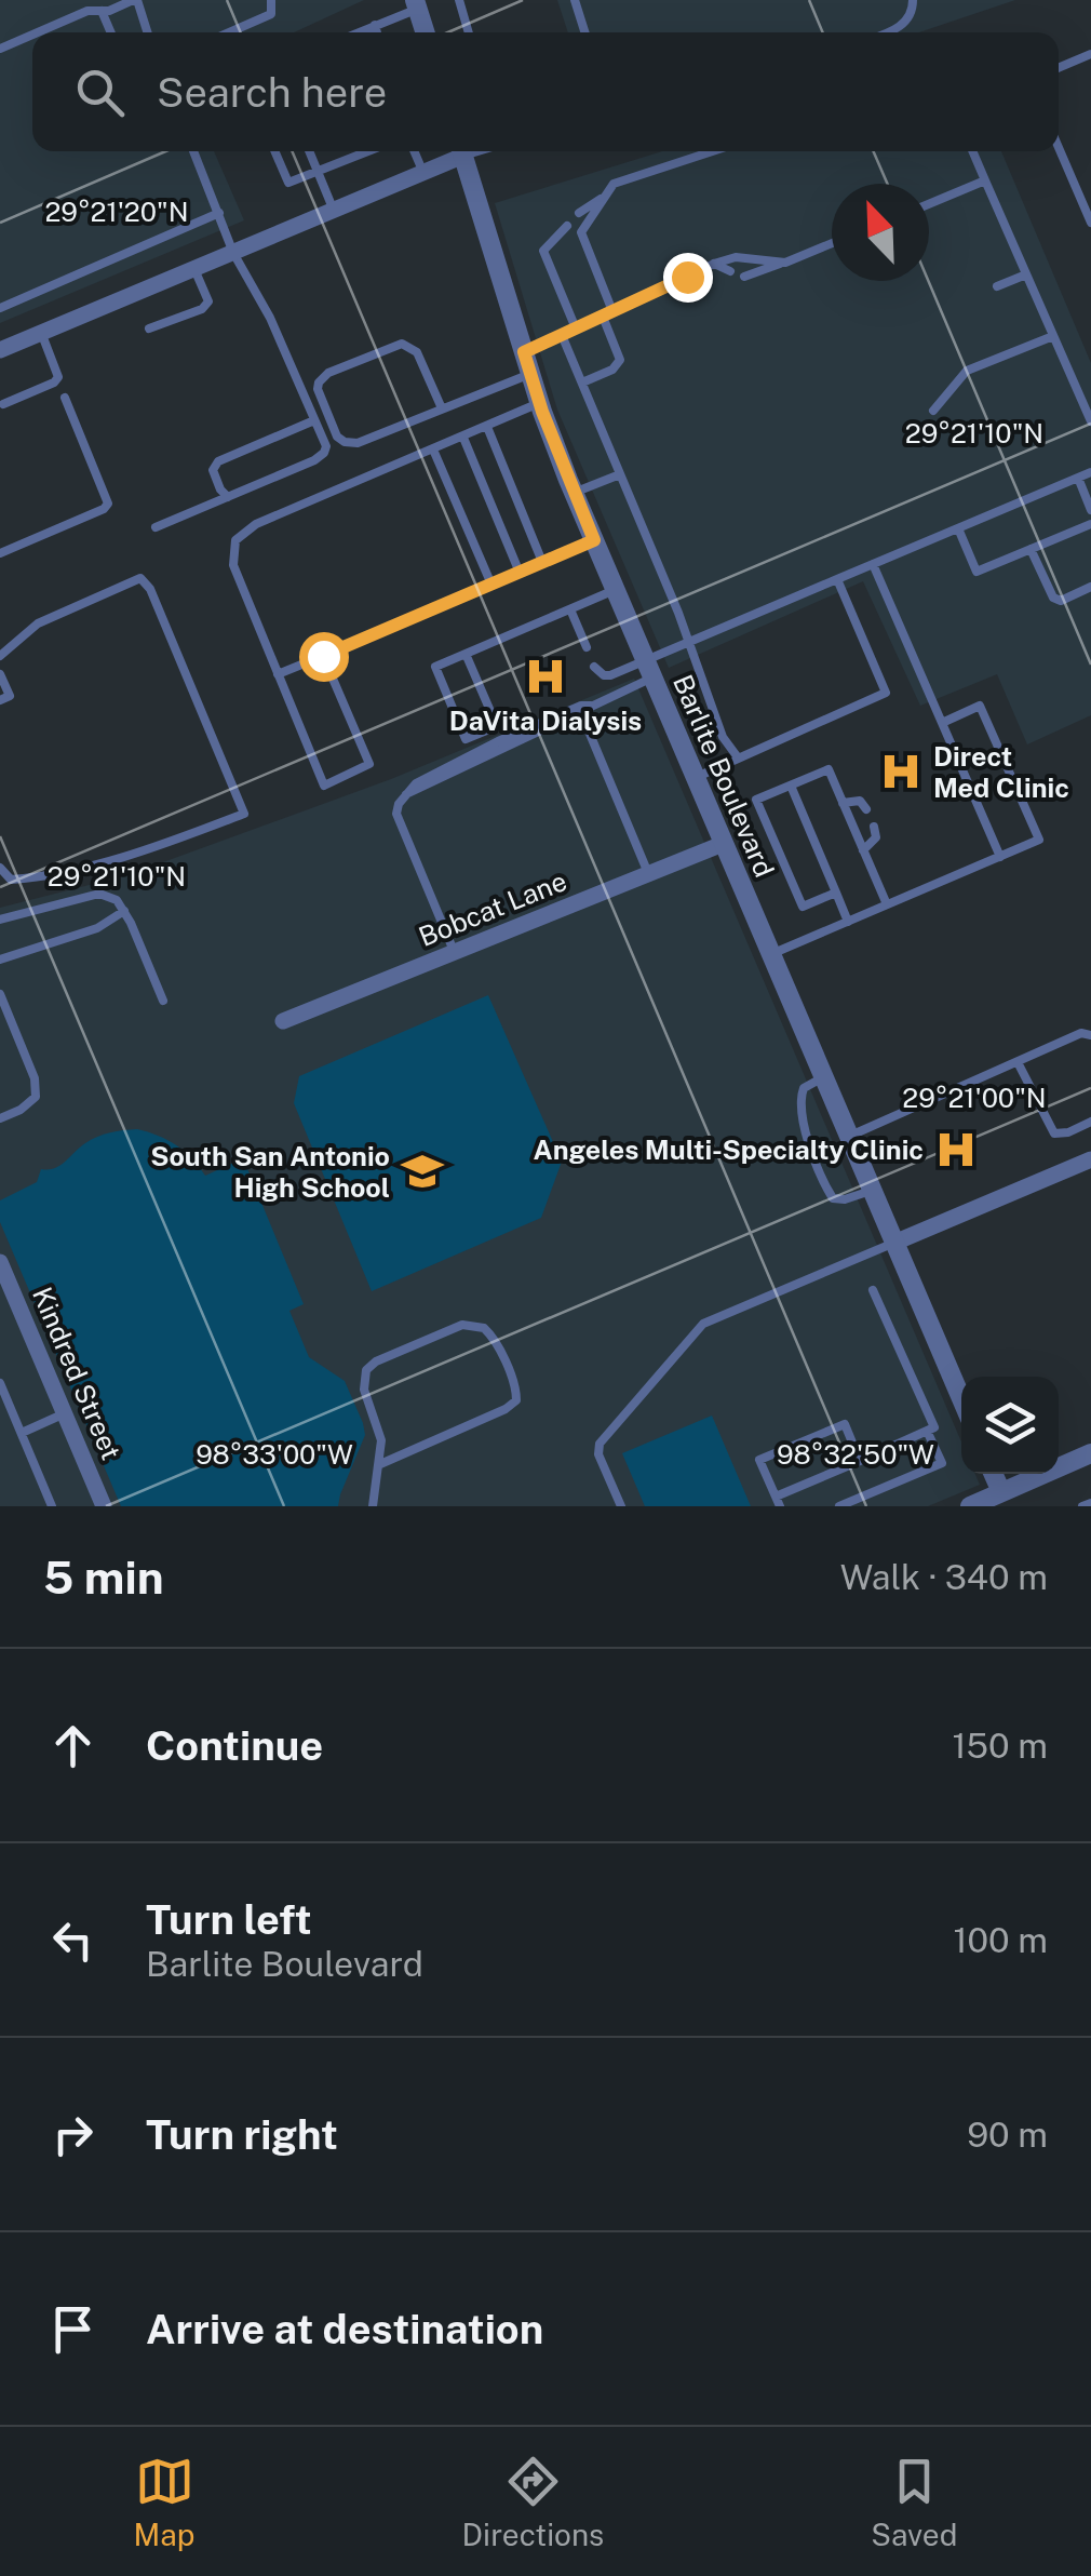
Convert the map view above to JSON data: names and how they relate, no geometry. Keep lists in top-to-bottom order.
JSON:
{
  "streets": {
    "street": ["Barlite Boulevard", "Bobcat Lane", "Kindred Street"]
  },
  "crossings": [
    ["Barlite Boulevard", "Bobcat Lane"]
  ],
  "places": {
    "hospital": ["DaVita Dialysis", "Direct Med Clinic", "Angeles Multi-Specialty Clinic"],
    "school or university": ["South San Antonio High School"]
  },
  "north": "top left",
  "page": {
    "search": "Search here",
    "heading": ["5 min", "Walk · 340 m"],
    "list": [
      ["Continue", "150 m"],
      ["Turn left", "Barlite Boulevard", "100 m"],
      ["Turn right", "90 m"],
      "Arrive at destination"
    ],
    "nav": ["Map", "Directions", "Saved"]
  },
  "coordinates": [
    "29°21'20\"N",
    "29°21'10\"N",
    "29°21'00\"N",
    "98°33'00\"W",
    "98°32'50\"W"
  ]
}
